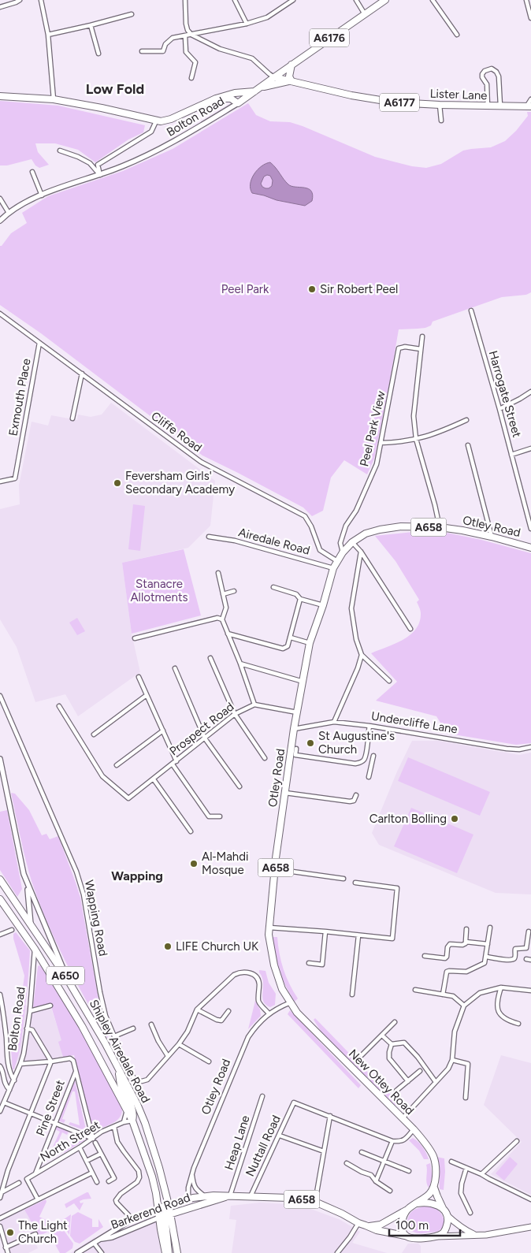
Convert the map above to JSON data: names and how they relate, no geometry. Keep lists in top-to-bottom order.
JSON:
{
  "streets": {
    "main road": [
      "A6176",
      "Lister Lane",
      "A6177",
      "Bolton Road",
      "Otley Road",
      "A658",
      "A650",
      "Shipley Airedale Road",
      "New Otley Road",
      "Barkerend Road"
    ],
    "street": [
      "Harrogate Street",
      "Exmouth Place",
      "Peel Park View",
      "Cliffe Road",
      "Airedale Road",
      "Undercliffe Lane",
      "Prospect Road",
      "Wapping Road",
      "Pine Street",
      "North Street",
      "Heap Lane",
      "Nuttall Road"
    ]
  },
  "crossings": [
    ["Lister Lane", "Bolton Road"],
    ["A6177", "Bolton Road"],
    ["Bolton Road", "Shipley Airedale Road"],
    ["Exmouth Place", "Cliffe Road"],
    ["Peel Park View", "Otley Road"],
    ["Cliffe Road", "Otley Road"],
    ["Otley Road", "Airedale Road"],
    ["Otley Road", "Undercliffe Lane"],
    ["Otley Road", "New Otley Road"],
    ["Otley Road", "Barkerend Road"],
    ["Shipley Airedale Road", "North Street"],
    ["Shipley Airedale Road", "Barkerend Road"],
    ["New Otley Road", "Barkerend Road"],
    ["Pine Street", "North Street"],
    ["Heap Lane", "Barkerend Road"],
    ["Nuttall Road", "Barkerend Road"]
  ],
  "districts": ["Low Fold", "Wapping"],
  "parks": ["Peel Park", "Stanacre Allotments"],
  "places": [
    "Sir Robert Peel",
    "Feversham Girls' Secondary Academy",
    "St Augustine's Church",
    "Carlton Bolling",
    "Al‐Mahdi Mosque",
    "LIFE Church UK",
    "The Light Church"
  ],
  "scale_bar": "100 m"
}
